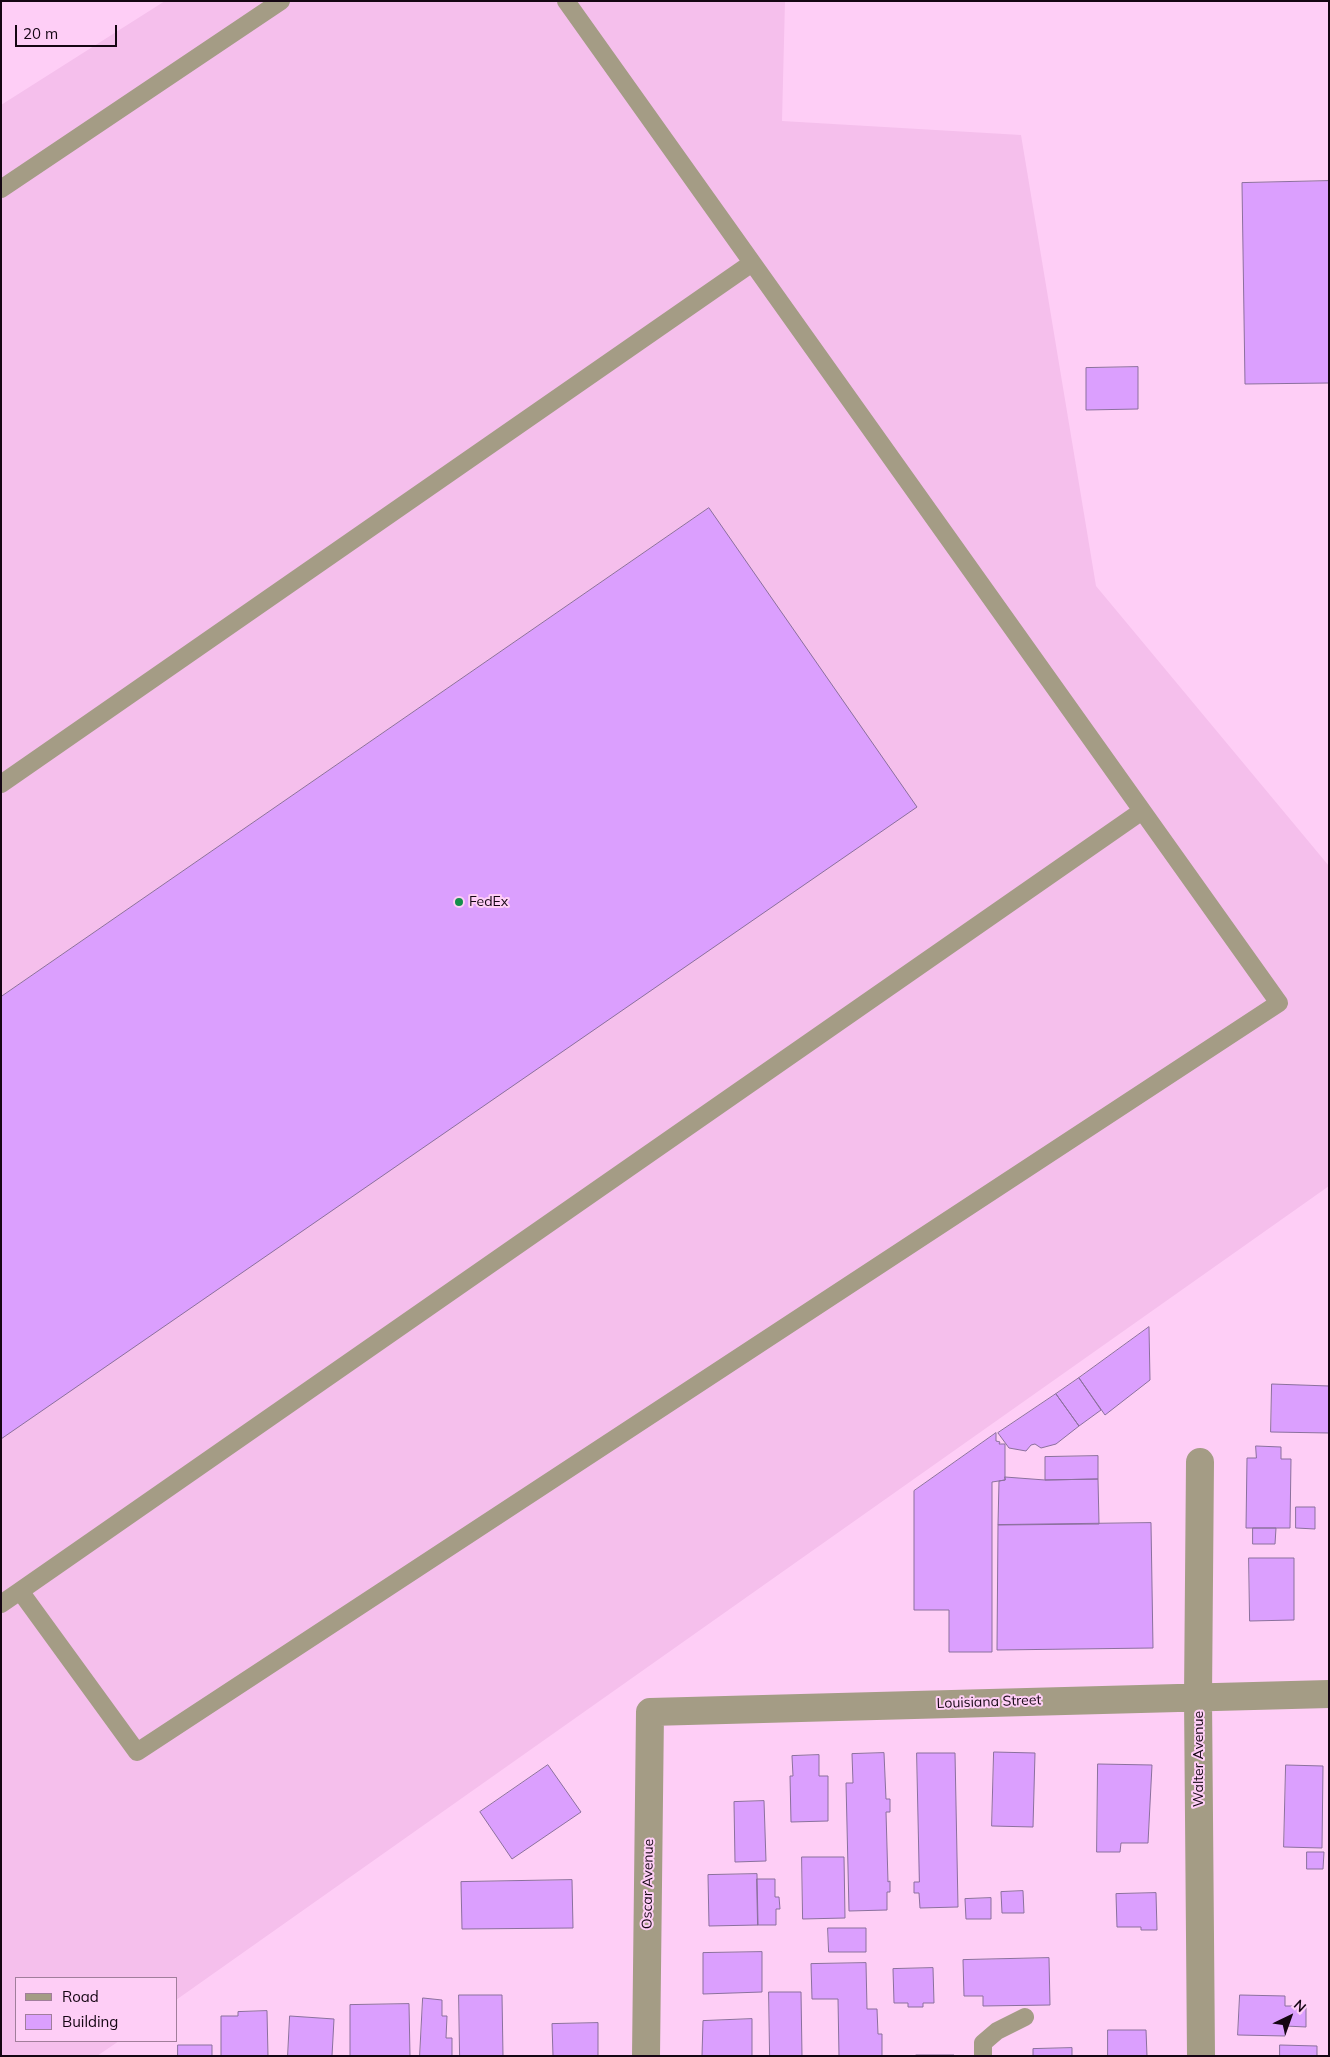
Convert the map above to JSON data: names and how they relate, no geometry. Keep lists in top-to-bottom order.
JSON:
{
  "streets": {
    "street": ["Louisiana Street", "Walter Avenue", "Oscar Avenue"]
  },
  "crossings": [
    ["Louisiana Street", "Walter Avenue"],
    ["Louisiana Street", "Oscar Avenue"]
  ],
  "places": ["FedEx"],
  "legend": ["Road", "Building"],
  "scale_bar": "20 m",
  "north": "top right"
}
